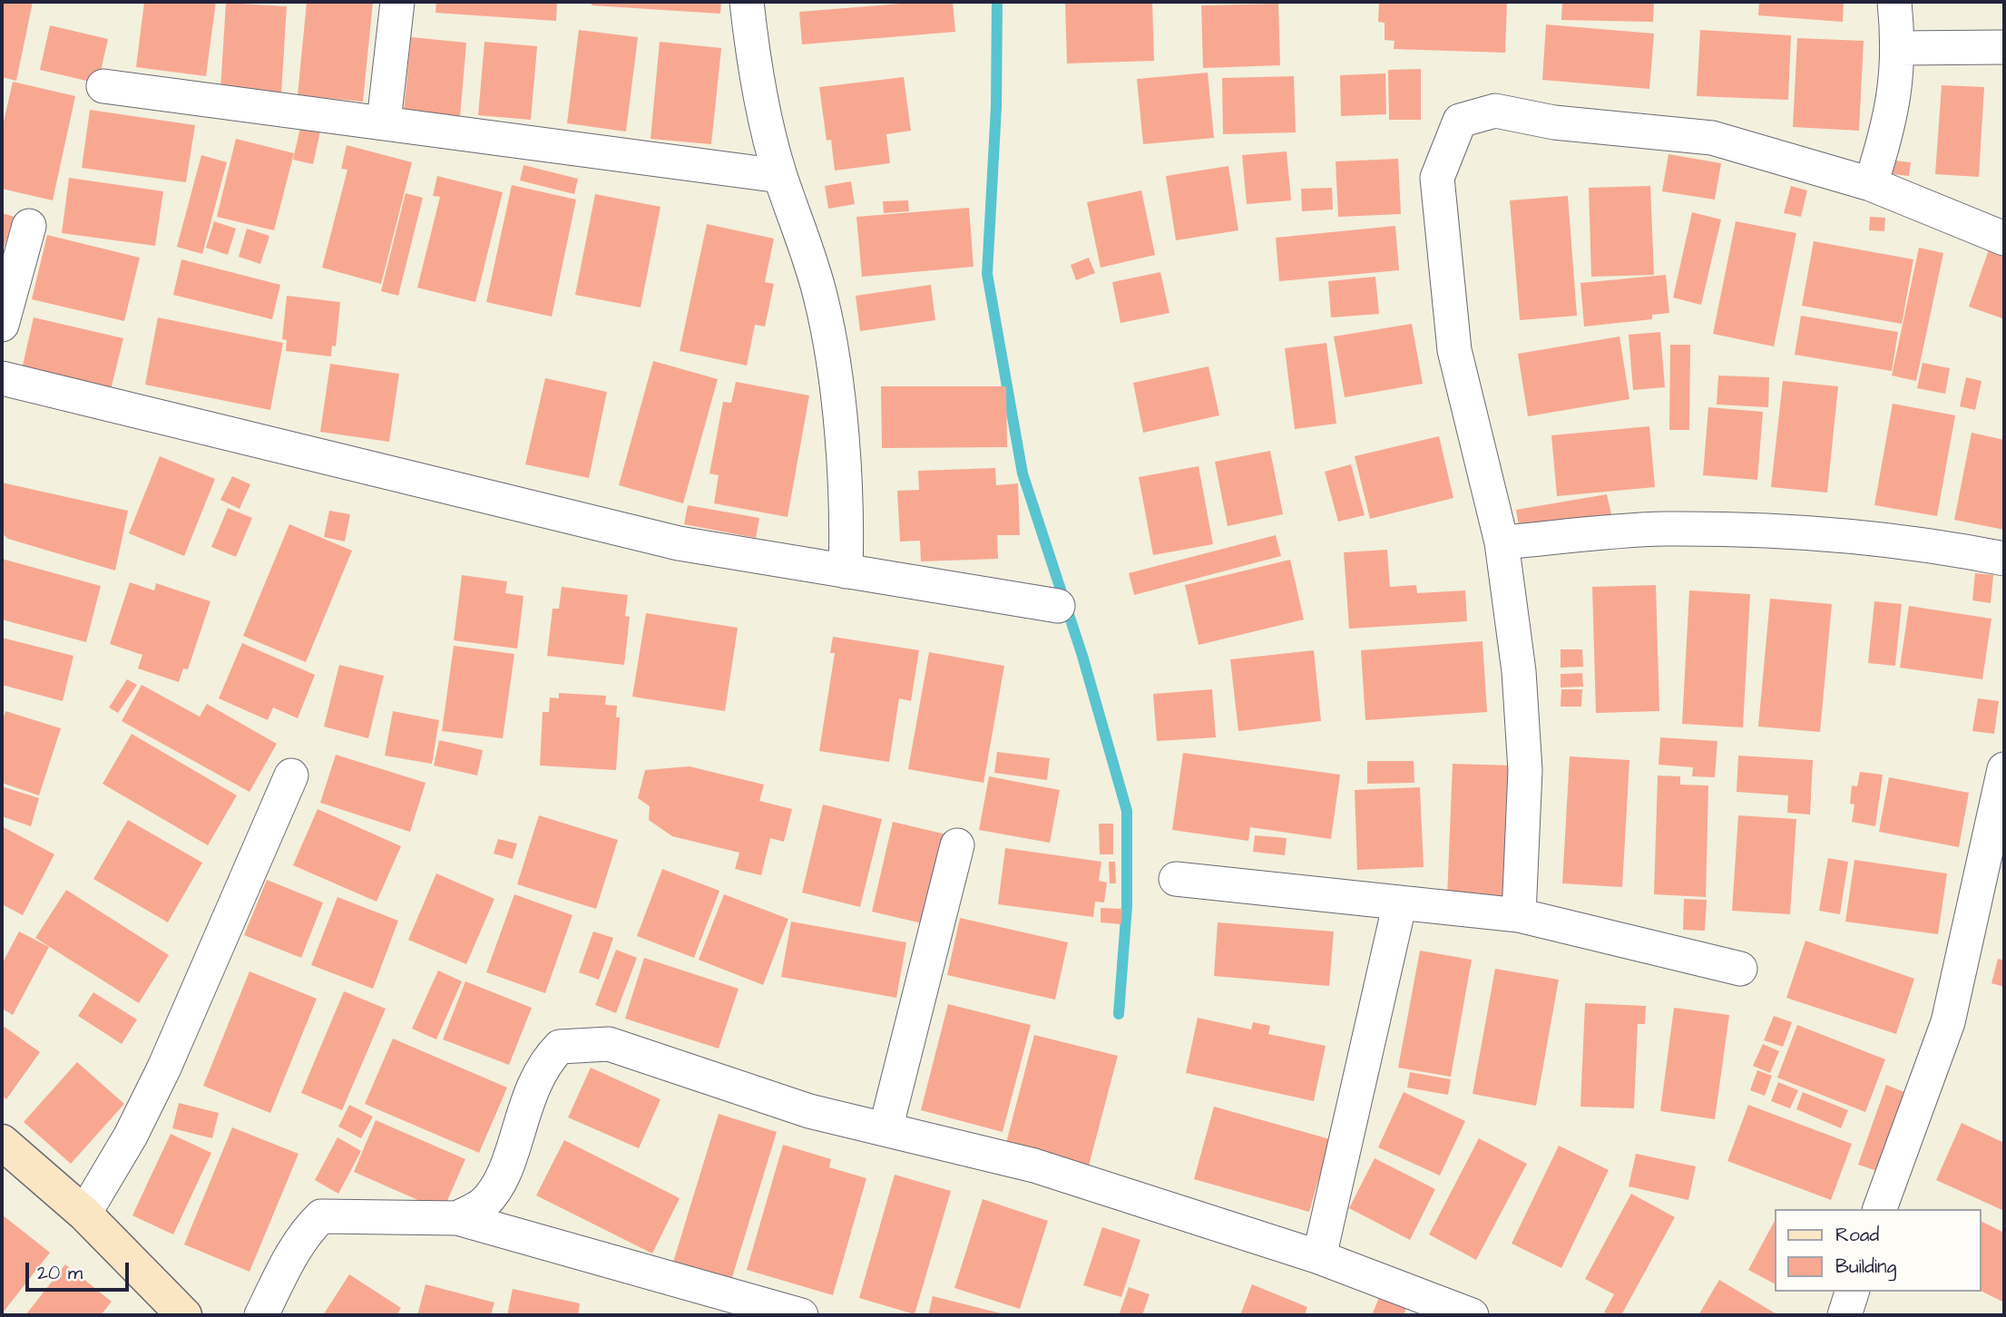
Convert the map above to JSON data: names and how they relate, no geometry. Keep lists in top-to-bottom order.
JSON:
{
  "legend": ["Road", "Building"],
  "scale_bar": "20 m"
}
